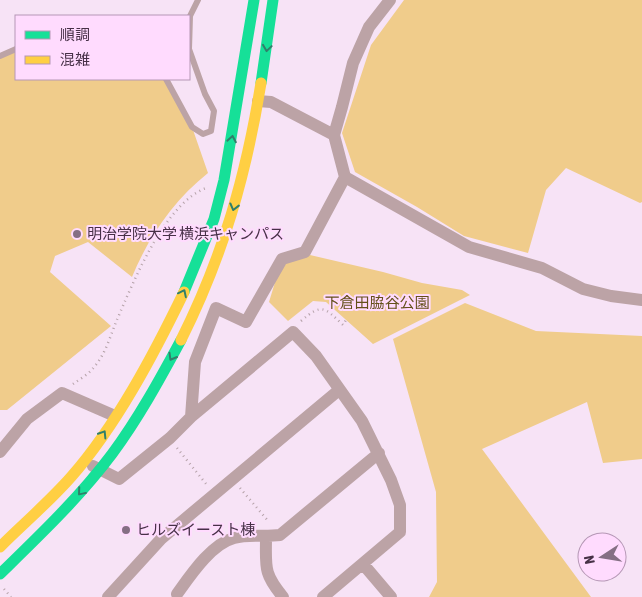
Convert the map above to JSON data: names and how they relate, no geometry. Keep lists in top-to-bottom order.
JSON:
{
  "parks": ["下倉田脇谷公園"],
  "places": ["明治学院大学 横浜キャンパス", "ヒルズイースト棟"],
  "legend": ["順調", "混雑"],
  "north": "left"
}
